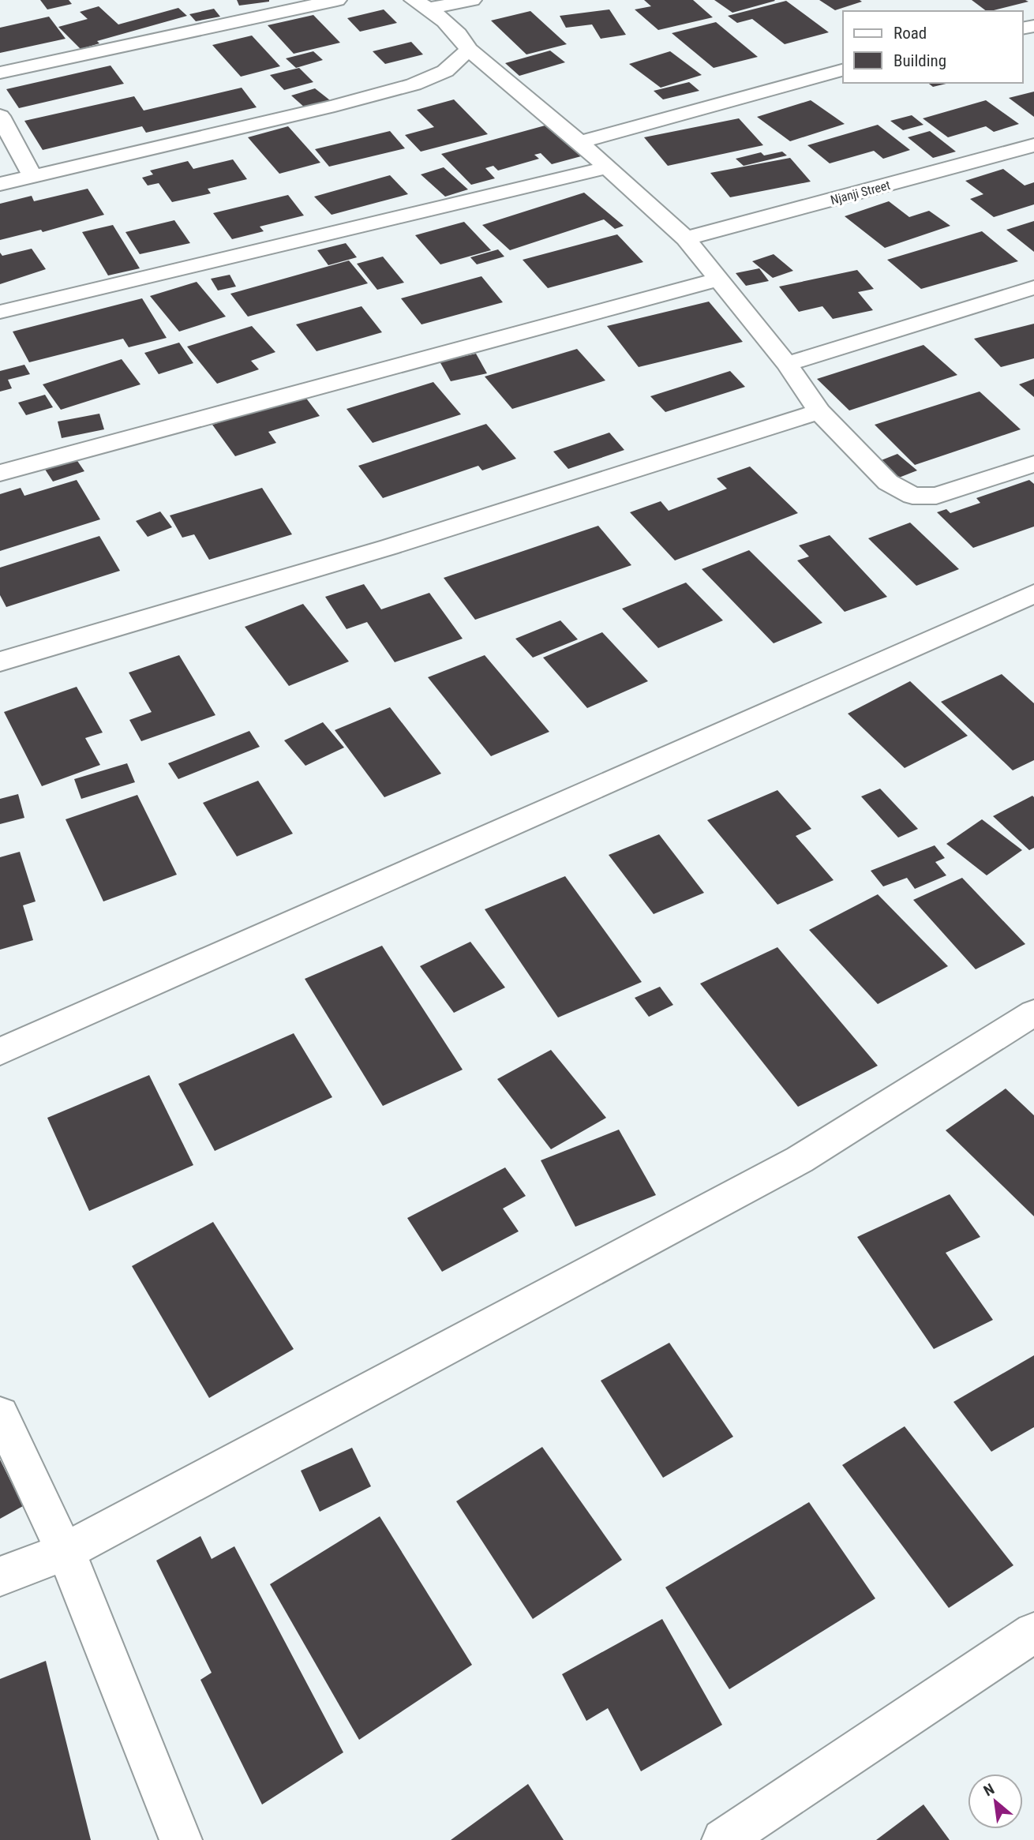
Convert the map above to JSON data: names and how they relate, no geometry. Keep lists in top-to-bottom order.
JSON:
{
  "streets": {
    "street": ["Njanji Street"]
  },
  "legend": ["Road", "Building"],
  "north": "top left"
}
